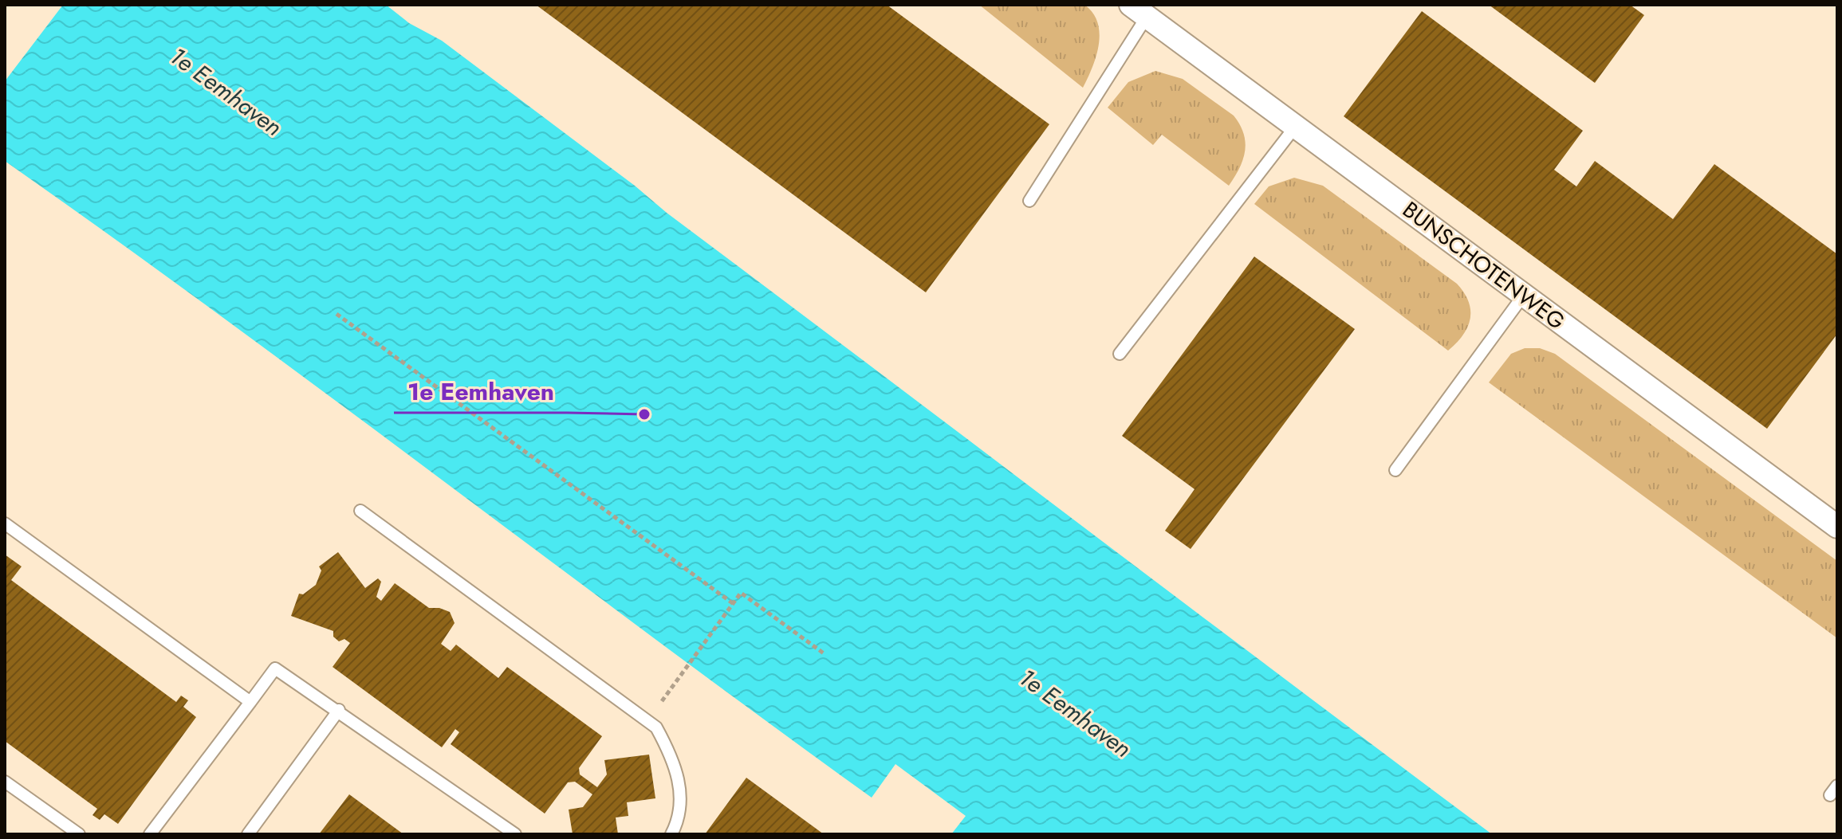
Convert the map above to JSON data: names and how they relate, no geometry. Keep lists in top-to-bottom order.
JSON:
{
  "streets": {
    "street": ["BUNSCHOTENWEG"]
  },
  "water": ["1e Eemhaven"],
  "places": ["1e Eemhaven"]
}
